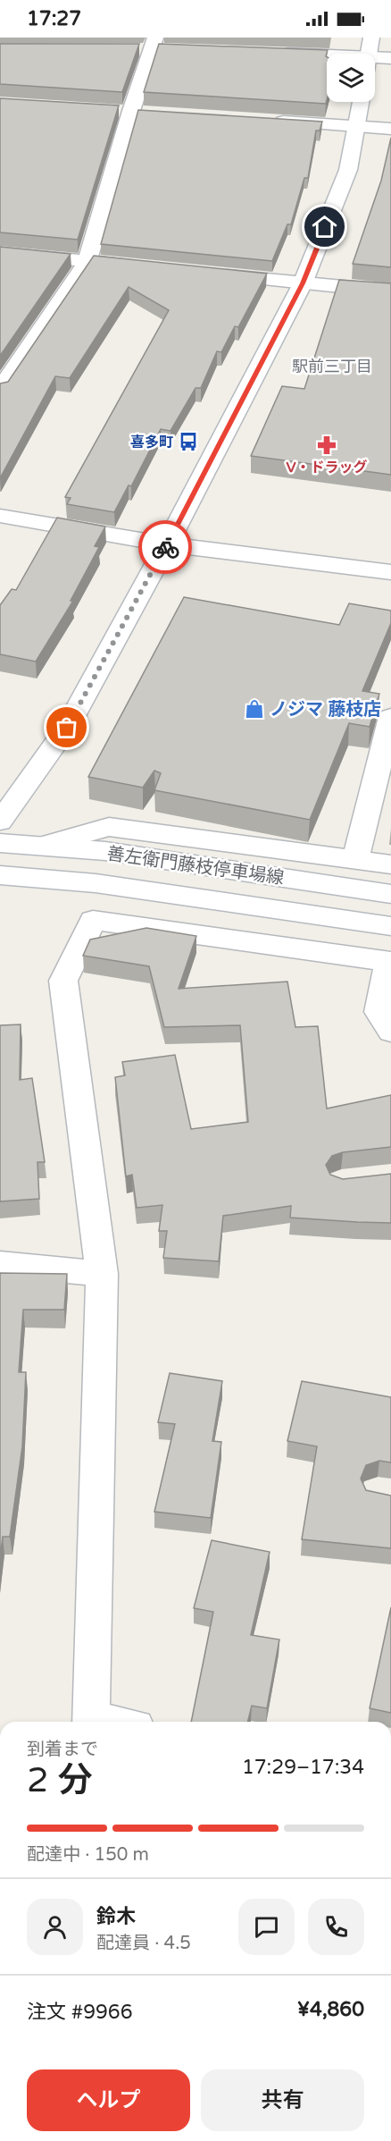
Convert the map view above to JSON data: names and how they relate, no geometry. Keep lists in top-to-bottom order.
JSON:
{
  "streets": {
    "street": ["善左衛門藤枝停車場線"]
  },
  "districts": ["駅前三丁目"],
  "places": {
    "bus stop": ["喜多町"],
    "pharmacy": ["V・ドラッグ"],
    "shop": ["ノジマ 藤枝店"]
  },
  "page": {
    "status": "17:27",
    "heading": ["2 分", "到着まで", "17:29–17:34"],
    "panel": [
      "鈴木",
      "配達員 · 4.5",
      "注文 #9966",
      "¥4,860"
    ],
    "bar": "配達中 · 150 m",
    "buttons": ["ヘルプ", "共有"]
  }
}
